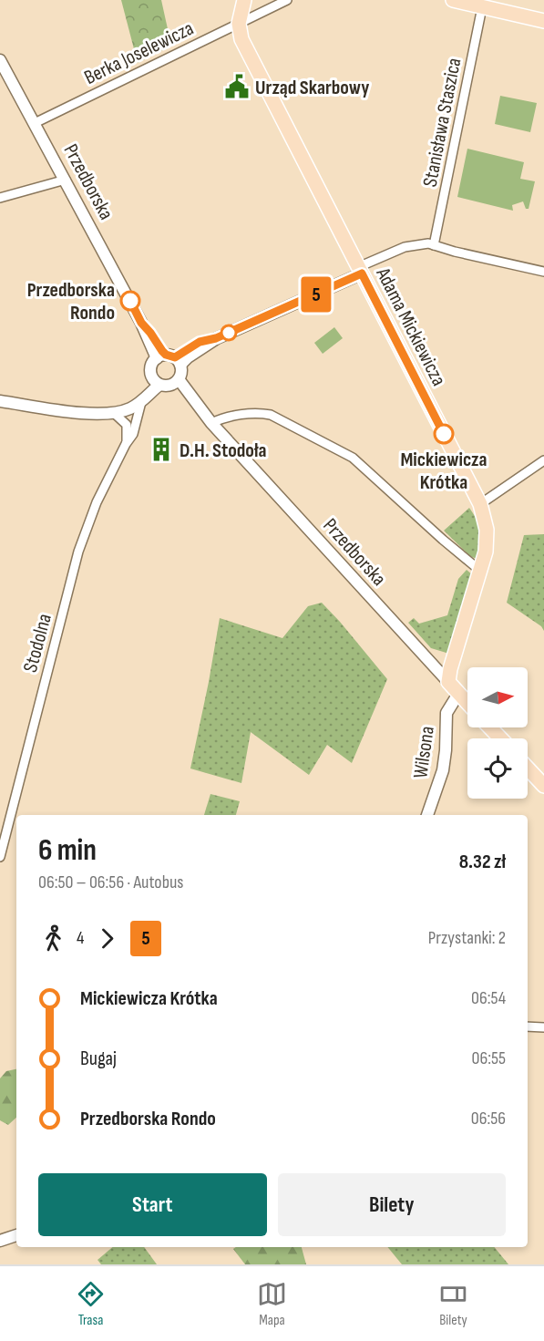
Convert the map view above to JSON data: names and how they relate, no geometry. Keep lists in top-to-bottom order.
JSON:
{
  "streets": {
    "main road": ["Przedborska", "Adama Mickiewicza"],
    "street": [
      "Berka Joselewicza",
      "Stanisława Staszica",
      "Stodolna",
      "Wilsona"
    ]
  },
  "crossings": [
    ["Berka Joselewicza", "Przedborska"],
    ["Berka Joselewicza", "Adama Mickiewicza"],
    ["Przedborska", "Adama Mickiewicza"],
    ["Przedborska", "Wilsona"]
  ],
  "places": {
    "public building": ["Urząd Skarbowy"],
    "other": ["Przedborska Rondo", "Mickiewicza Krótka"],
    "building": ["D.H. Stodoła"]
  },
  "lines": ["bus line 5"],
  "north": "right",
  "page": {
    "on_map": "5",
    "heading": ["6 min", "06:50 – 06:56 · Autobus", "8.32 zł"],
    "legs": ["4", "5", "Przystanki: 2"],
    "list": [
      {
        "name": "Mickiewicza Krótka",
        "value": "06:54"
      },
      {
        "name": "Bugaj",
        "value": "06:55"
      },
      {
        "name": "Przedborska Rondo",
        "value": "06:56"
      }
    ],
    "buttons": ["Start", "Bilety"],
    "tabs": ["Trasa", "Mapa", "Bilety"]
  }
}
